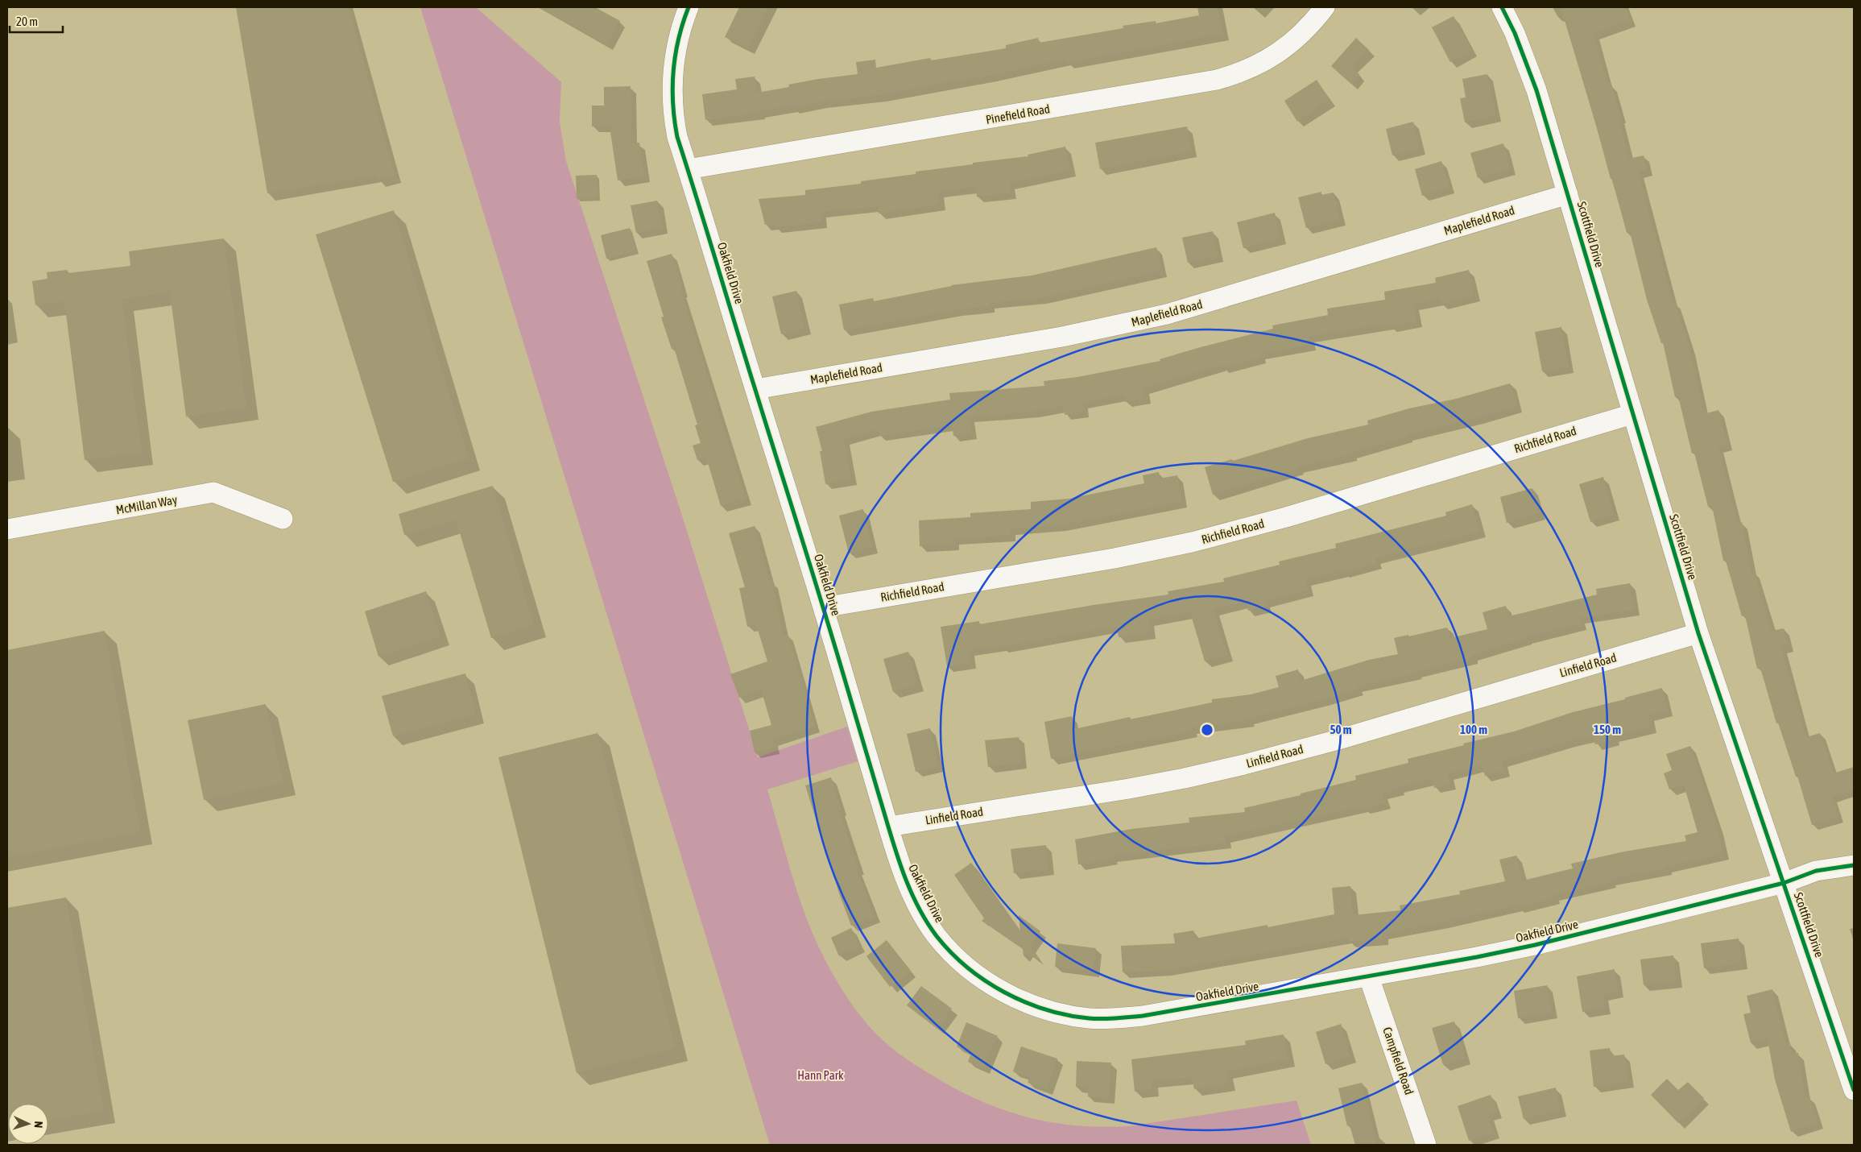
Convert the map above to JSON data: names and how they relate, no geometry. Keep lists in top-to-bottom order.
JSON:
{
  "streets": {
    "street": [
      "Pinefield Road",
      "Maplefield Road",
      "Scottfield Drive",
      "Oakfield Drive",
      "Richfield Road",
      "McMillan Way",
      "Linfield Road",
      "Campfield Road"
    ]
  },
  "crossings": [
    ["Pinefield Road", "Oakfield Drive"],
    ["Maplefield Road", "Scottfield Drive"],
    ["Maplefield Road", "Oakfield Drive"],
    ["Scottfield Drive", "Oakfield Drive"],
    ["Scottfield Drive", "Richfield Road"],
    ["Scottfield Drive", "Linfield Road"],
    ["Oakfield Drive", "Richfield Road"],
    ["Oakfield Drive", "Linfield Road"],
    ["Oakfield Drive", "Campfield Road"]
  ],
  "parks": ["Hann Park"],
  "scale_bar": "20 m",
  "north": "right",
  "rings": ["50 m", "100 m", "150 m"]
}
